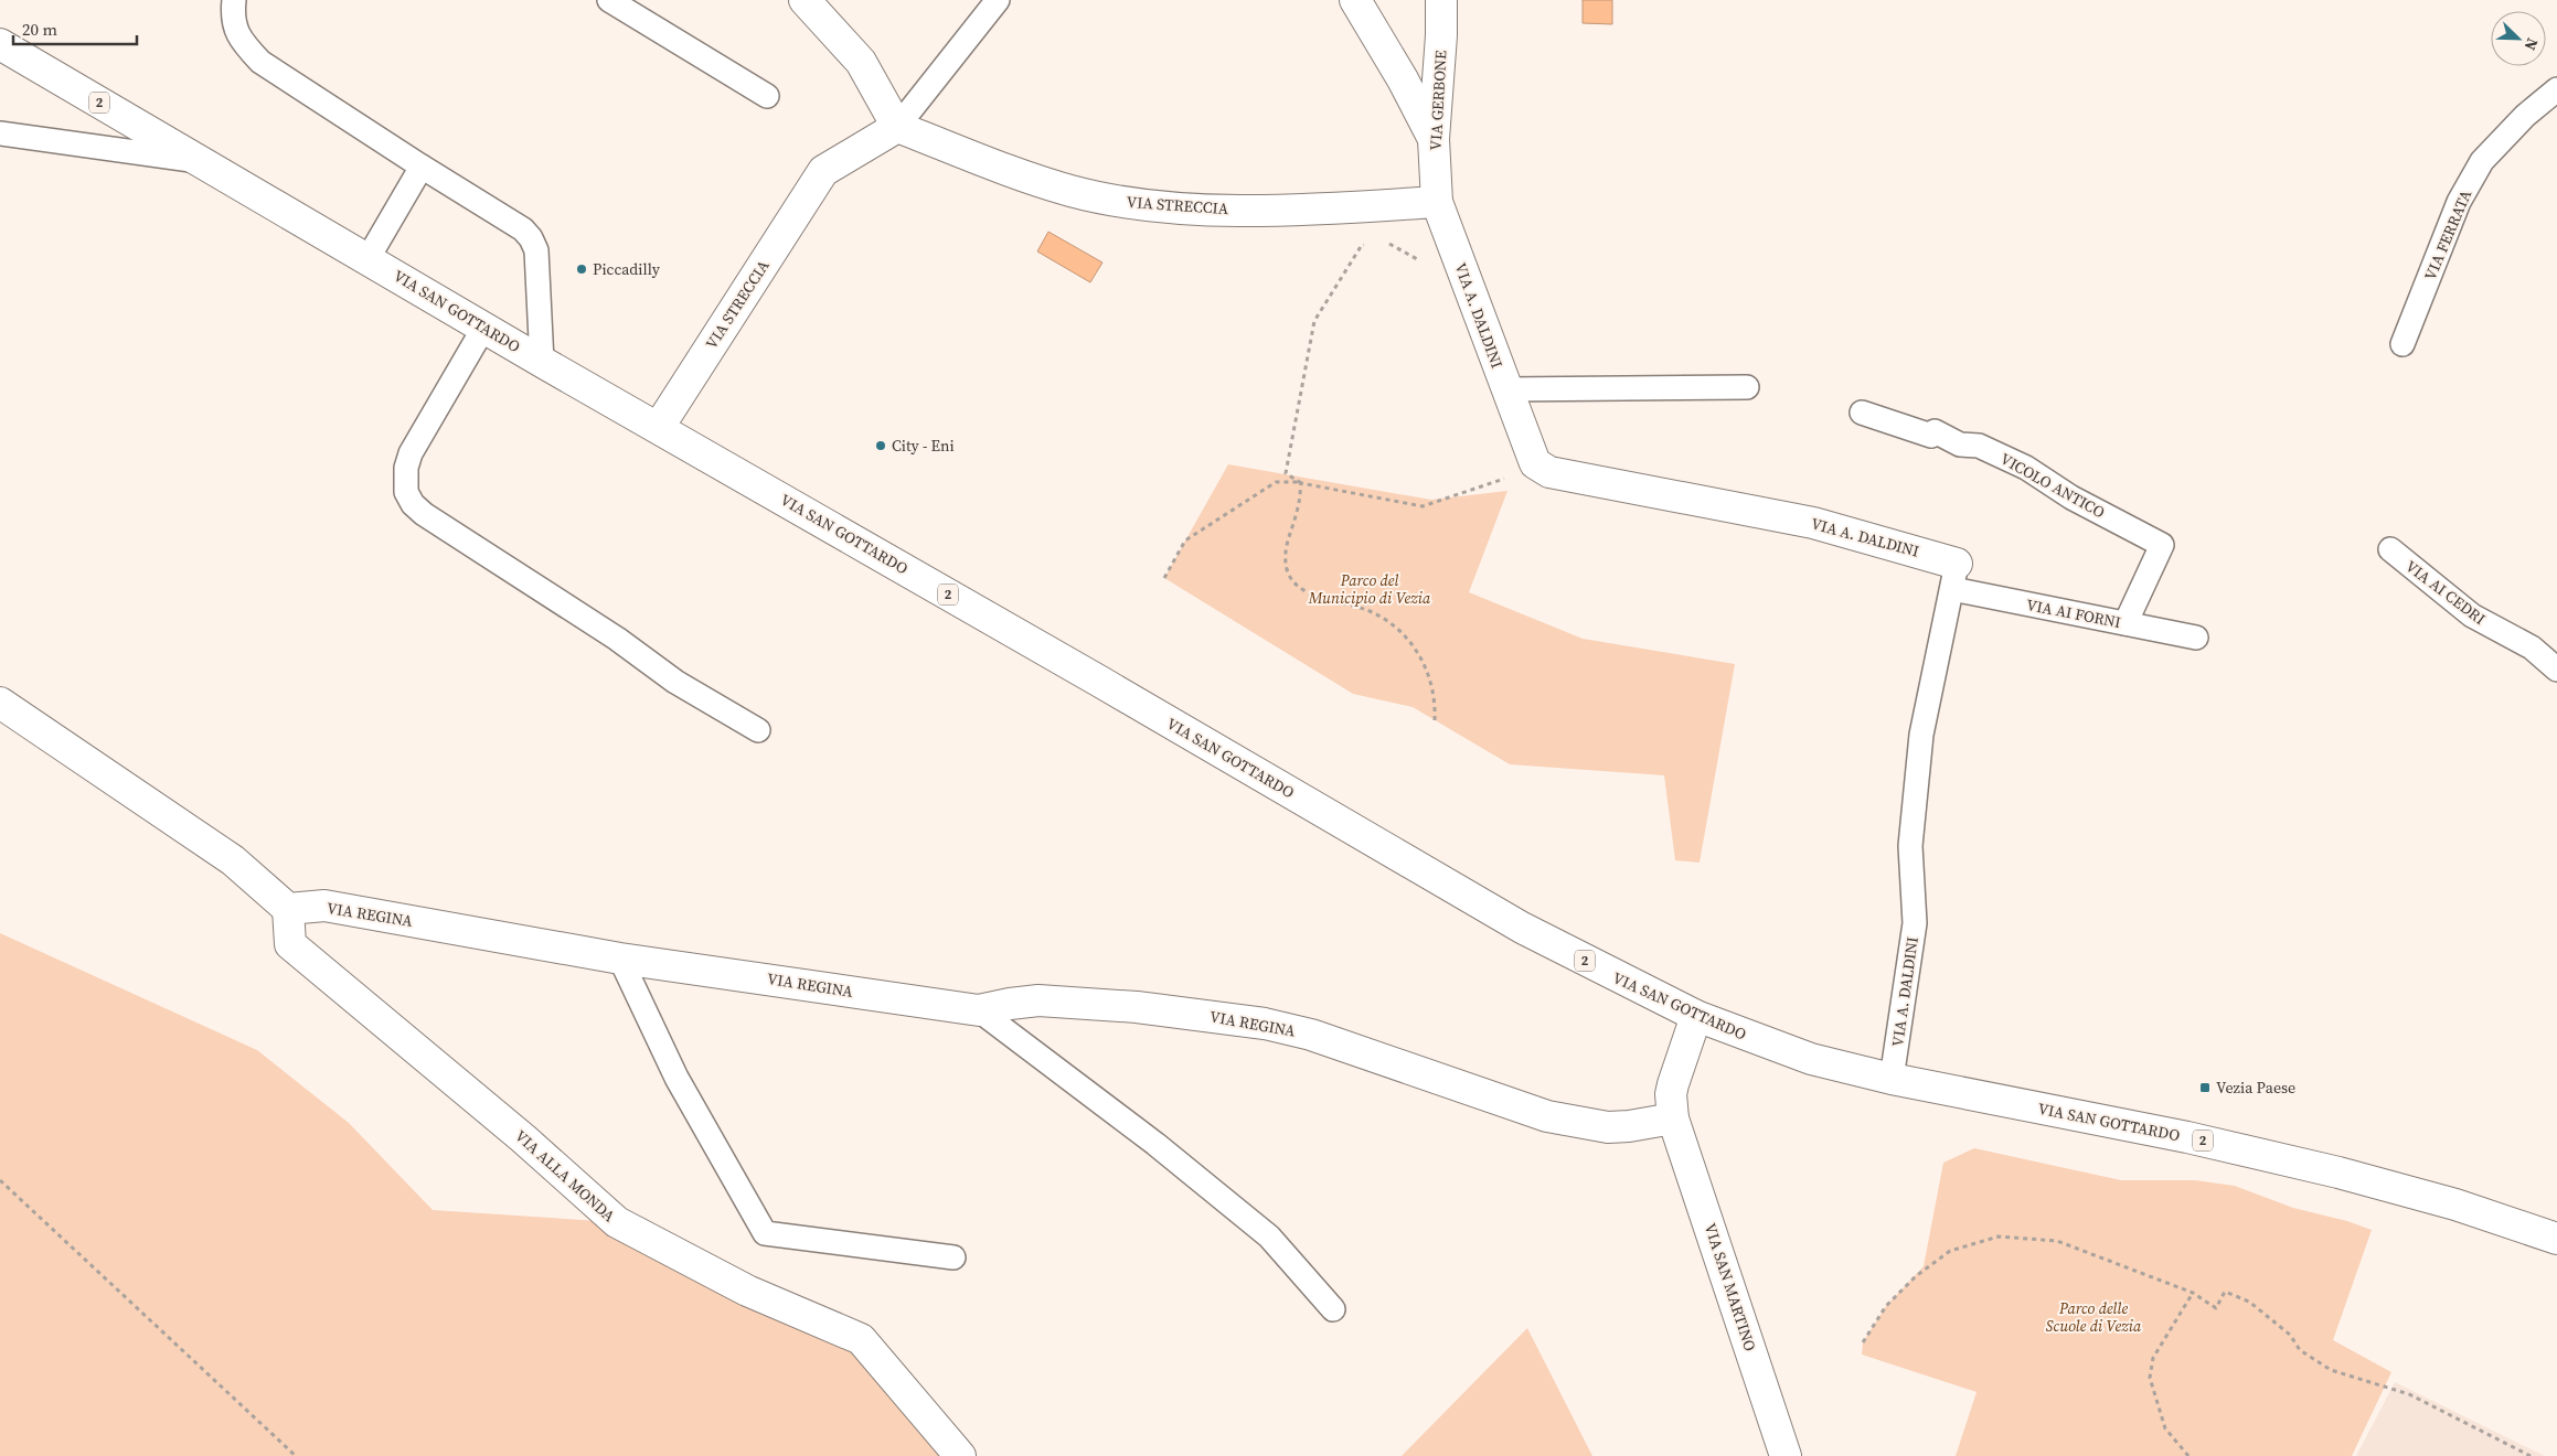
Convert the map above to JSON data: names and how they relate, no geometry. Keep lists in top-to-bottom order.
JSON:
{
  "streets": {
    "street": [
      "VIA GERBONE",
      "2",
      "VIA STRECCIA",
      "VIA SAN GOTTARDO",
      "VIA A. DALDINI",
      "VIA REGINA",
      "VIA ALLA MONDA",
      "VIA SAN MARTINO"
    ],
    "lane": [
      "VIA FERRATA",
      "VICOLO ANTICO",
      "VIA AI CEDRI",
      "VIA AI FORNI"
    ]
  },
  "crossings": [
    ["VIA GERBONE", "VIA STRECCIA"],
    ["VIA GERBONE", "VIA A. DALDINI"],
    ["VIA STRECCIA", "VIA SAN GOTTARDO"],
    ["VIA STRECCIA", "VIA A. DALDINI"],
    ["VIA SAN GOTTARDO", "VIA A. DALDINI"],
    ["VIA SAN GOTTARDO", "VIA SAN MARTINO"],
    ["VIA A. DALDINI", "VIA AI FORNI"],
    ["VICOLO ANTICO", "VIA AI FORNI"],
    ["VIA REGINA", "VIA ALLA MONDA"],
    ["VIA REGINA", "VIA SAN MARTINO"]
  ],
  "parks": ["Parco del Municipio di Vezia", "Parco delle Scuole di Vezia"],
  "places": {
    "other": ["Piccadilly", "City - Eni"],
    "transit": ["Vezia Paese"]
  },
  "scale_bar": "20 m",
  "north": "bottom right"
}
